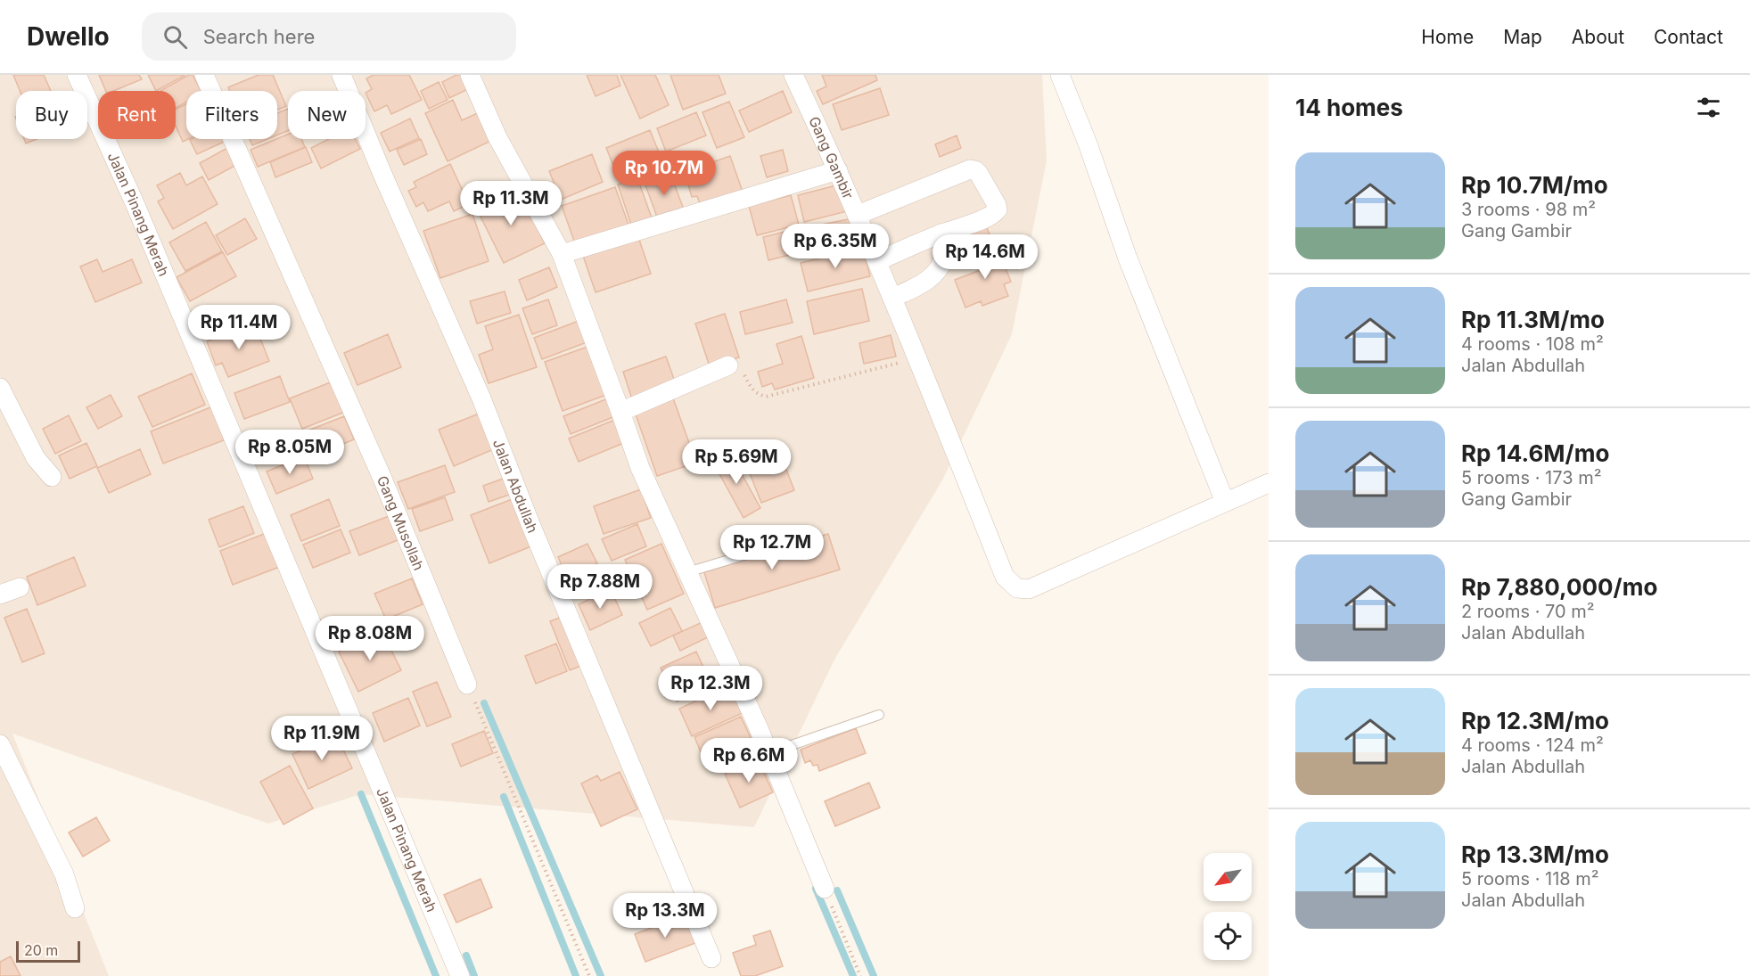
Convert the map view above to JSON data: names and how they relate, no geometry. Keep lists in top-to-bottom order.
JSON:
{
  "streets": {
    "street": [
      "Gang Gambir",
      "Jalan Pinang Merah",
      "Jalan Abdullah",
      "Gang Musollah"
    ]
  },
  "scale_bar": "20 m",
  "north": "bottom left",
  "page": {
    "header": "Dwello",
    "search": "Search here",
    "nav": [
      "Home",
      "Map",
      "About",
      "Contact"
    ],
    "heading": "14 homes",
    "chip": [
      "Buy",
      "Rent",
      "Filters",
      "New"
    ],
    "list": [
      {
        "name": "Rp 10.7M/mo",
        "note": "3 rooms · 98 m² · Gang Gambir"
      },
      {
        "name": "Rp 11.3M/mo",
        "note": "4 rooms · 108 m² · Jalan Abdullah"
      },
      {
        "name": "Rp 14.6M/mo",
        "note": "5 rooms · 173 m² · Gang Gambir"
      },
      {
        "name": "Rp 7,880,000/mo",
        "note": "2 rooms · 70 m² · Jalan Abdullah"
      },
      {
        "name": "Rp 12.3M/mo",
        "note": "4 rooms · 124 m² · Jalan Abdullah"
      },
      {
        "name": "Rp 13.3M/mo",
        "note": "5 rooms · 118 m² · Jalan Abdullah"
      }
    ],
    "price": [
      "Rp 10.7M",
      "Rp 11.3M",
      "Rp 6.35M",
      "Rp 14.6M",
      "Rp 11.4M",
      "Rp 8.05M",
      "Rp 5.69M",
      "Rp 12.7M",
      "Rp 7.88M",
      "Rp 8.08M",
      "Rp 12.3M",
      "Rp 11.9M",
      "Rp 6.6M",
      "Rp 13.3M"
    ],
    "scale": "20 m"
  }
}
